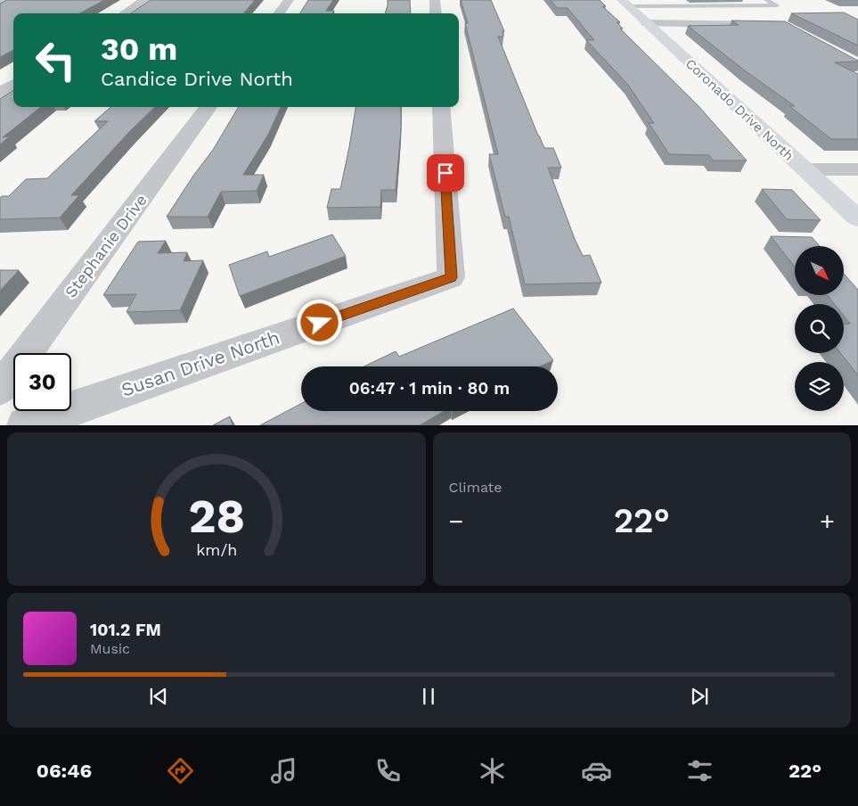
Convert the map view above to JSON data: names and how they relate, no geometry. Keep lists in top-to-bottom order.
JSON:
{
  "streets": {
    "street": ["Coronado Drive North", "Stephanie Drive", "Susan Drive North"]
  },
  "north": "bottom right",
  "page": {
    "turn": ["30 m", "Candice Drive North"],
    "limit": "30",
    "trip": "06:47 · 1 min · 80 m",
    "tile": "Climate",
    "heat": ["−", "22°", "+"],
    "song": ["101.2 FM", "Music"],
    "tabs": ["06:46", "22°"],
    "gauge": ["28", "km/h"]
  }
}
